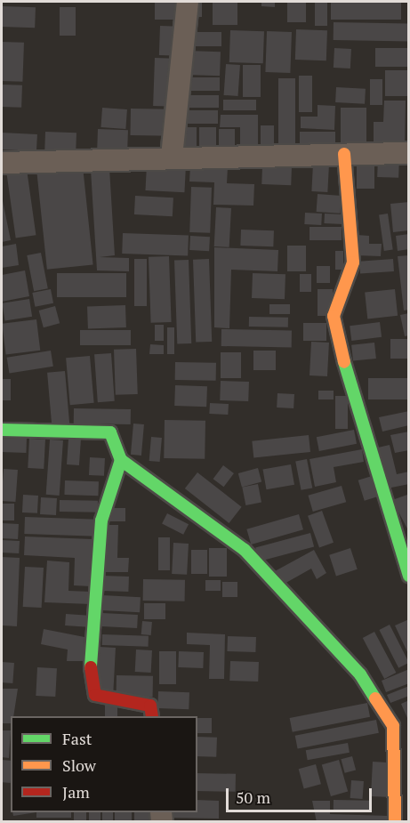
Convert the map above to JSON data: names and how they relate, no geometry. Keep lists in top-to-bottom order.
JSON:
{
  "legend": ["Fast", "Slow", "Jam"],
  "scale_bar": "50 m"
}
